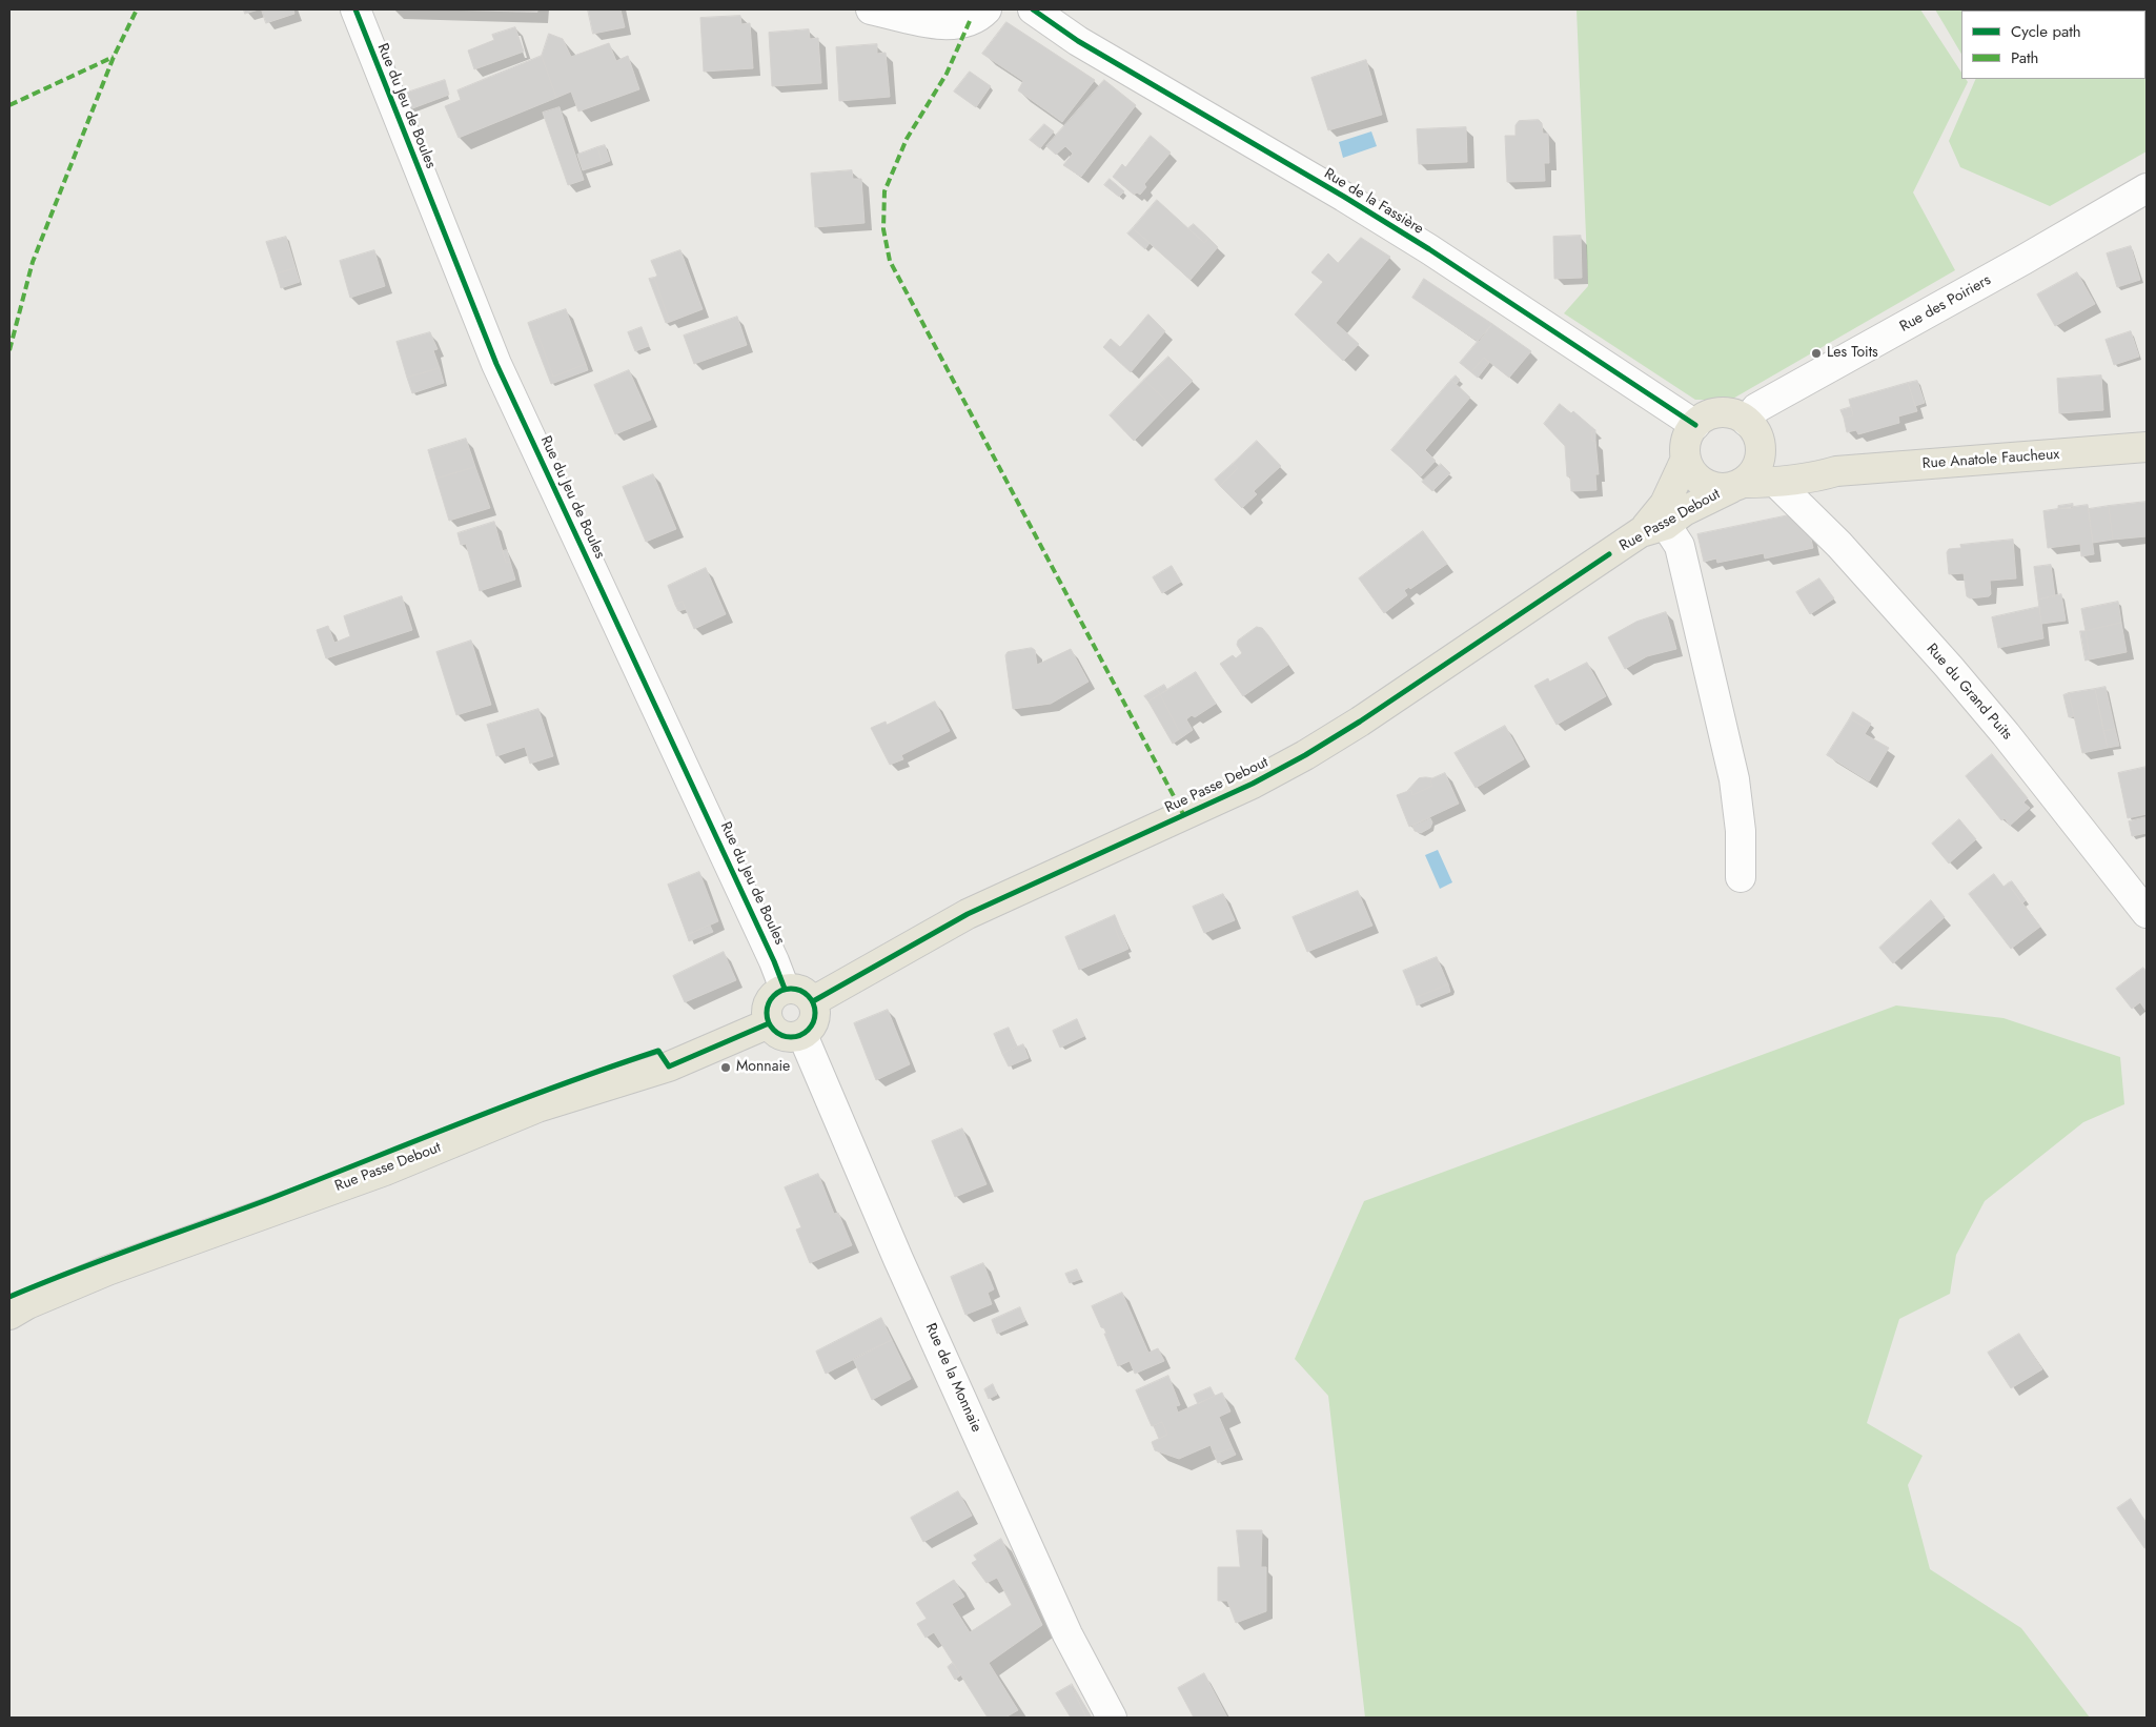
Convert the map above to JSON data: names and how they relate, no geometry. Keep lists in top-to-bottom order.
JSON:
{
  "streets": {
    "main road": ["Rue Anatole Faucheux", "Rue Passe Debout"],
    "street": [
      "Rue du Jeu de Boules",
      "Rue de la Fassière",
      "Rue des Poiriers",
      "Rue du Grand Puits",
      "Rue de la Monnaie"
    ]
  },
  "crossings": [
    ["Rue du Jeu de Boules", "Rue Passe Debout"],
    ["Rue du Jeu de Boules", "Rue de la Monnaie"],
    ["Rue de la Fassière", "Rue des Poiriers"],
    ["Rue de la Fassière", "Rue Anatole Faucheux"],
    ["Rue de la Fassière", "Rue Passe Debout"],
    ["Rue des Poiriers", "Rue Anatole Faucheux"],
    ["Rue des Poiriers", "Rue Passe Debout"],
    ["Rue Anatole Faucheux", "Rue Passe Debout"],
    ["Rue Anatole Faucheux", "Rue du Grand Puits"],
    ["Rue Passe Debout", "Rue de la Monnaie"]
  ],
  "places": ["Les Toits", "Monnaie"],
  "legend": ["Cycle path", "Path"]
}
